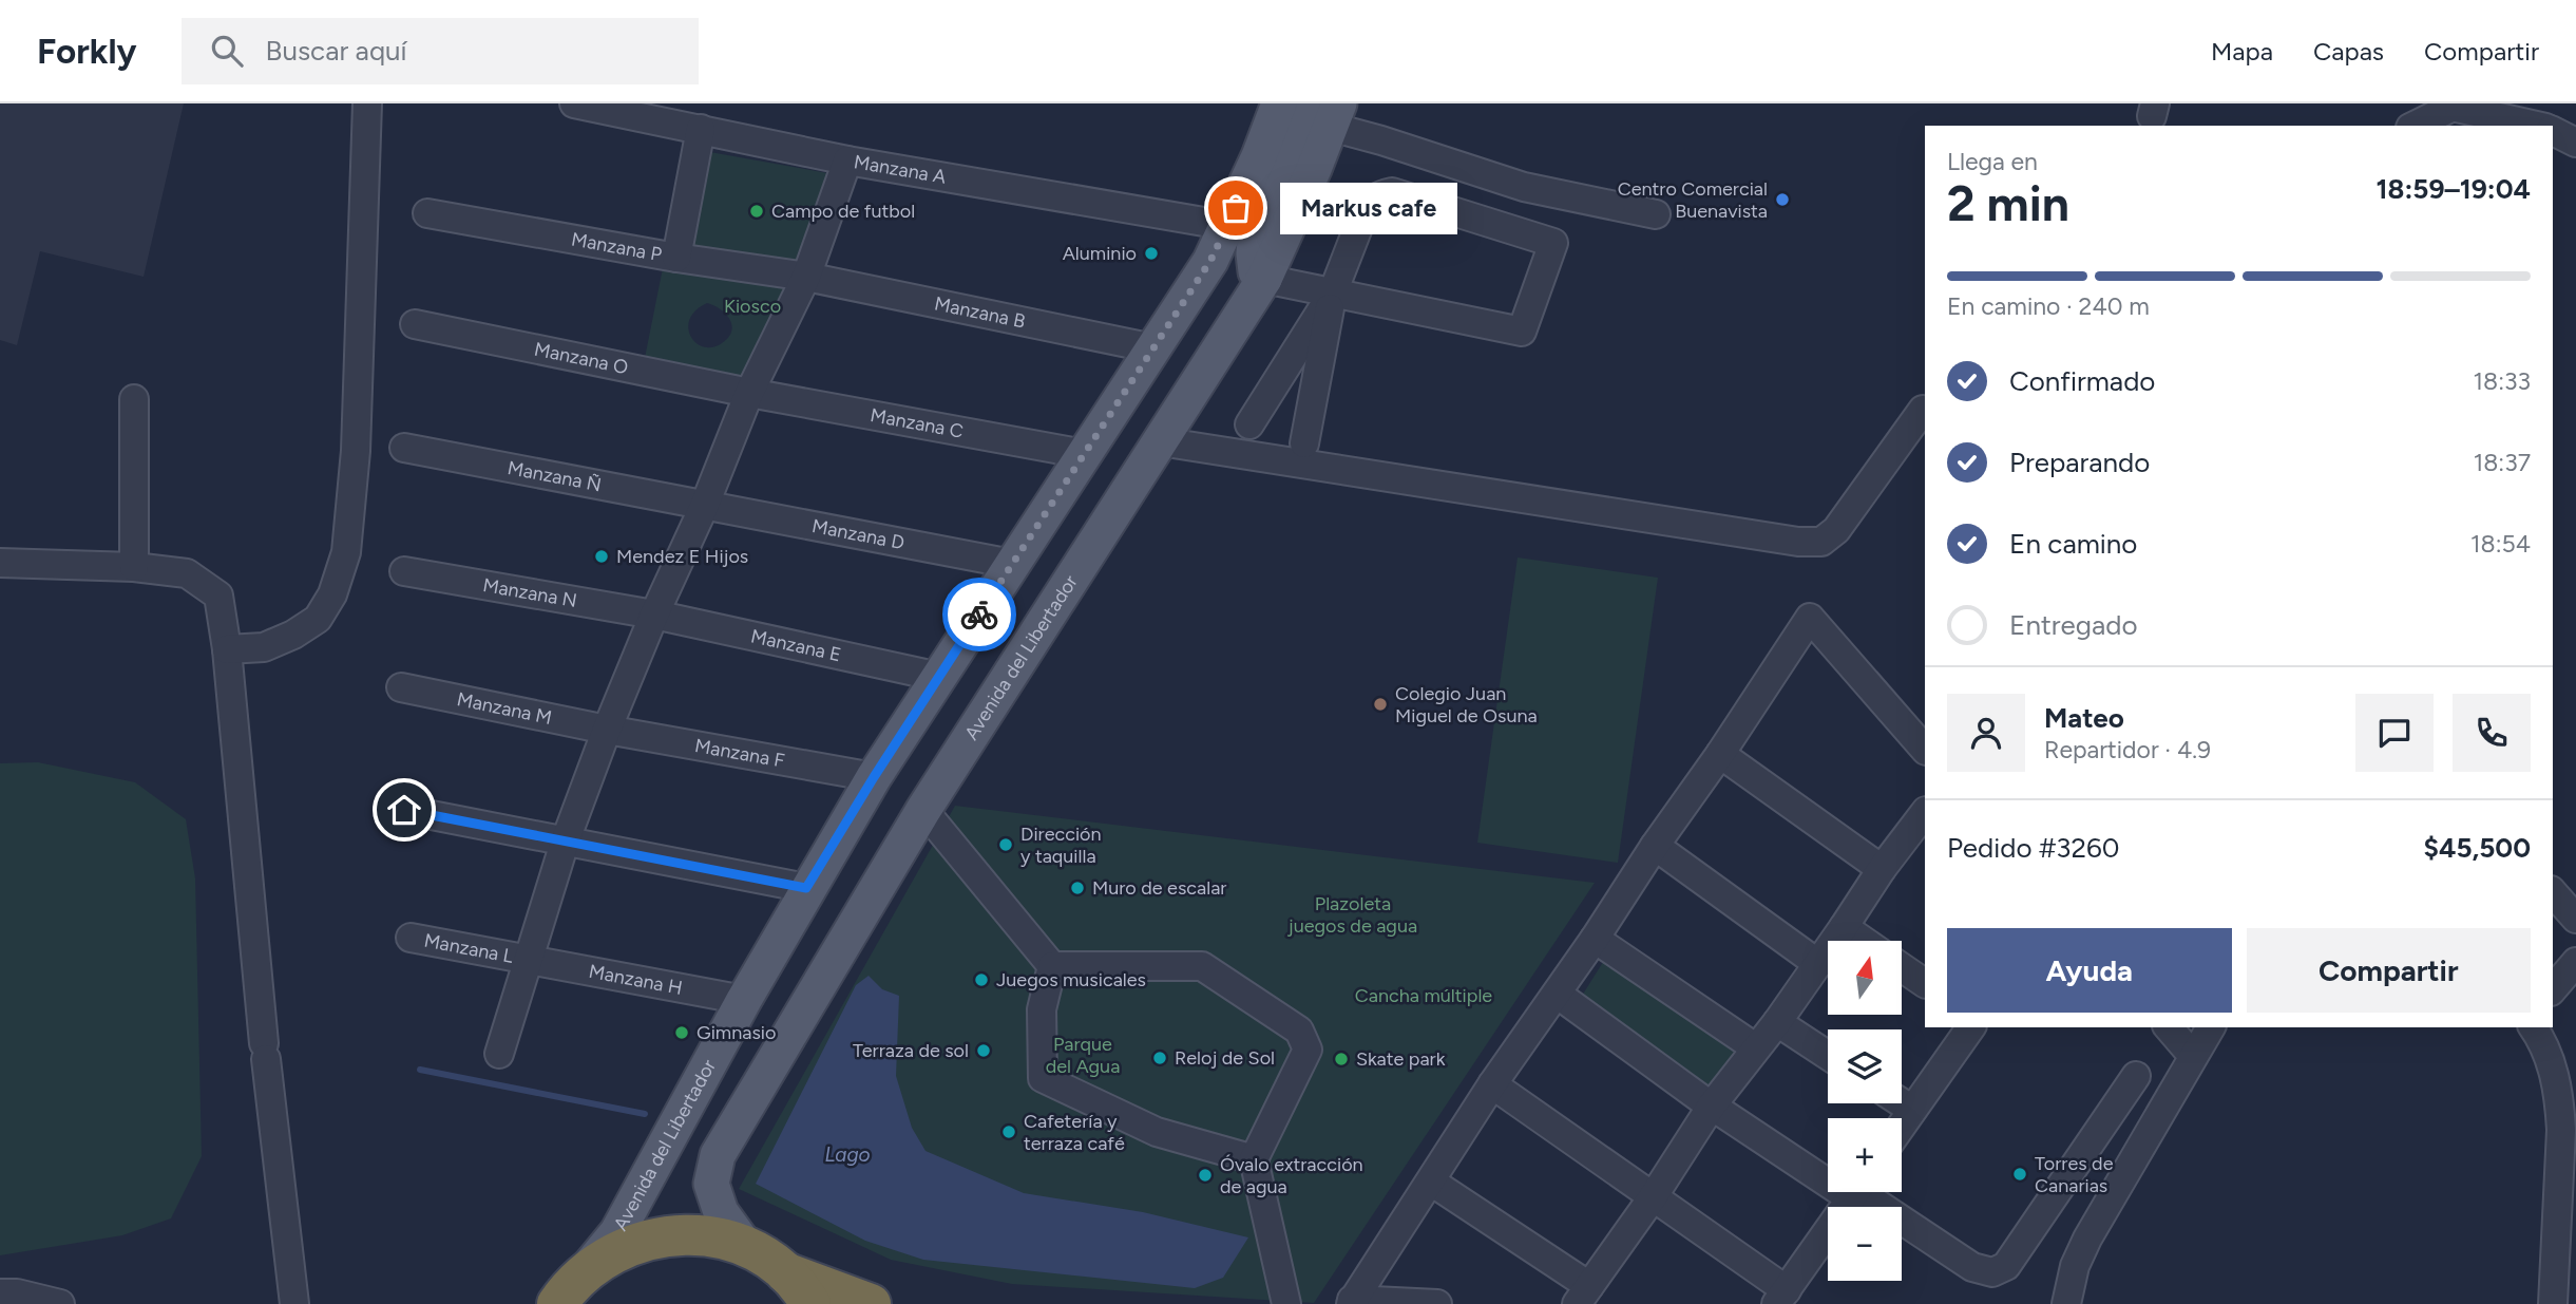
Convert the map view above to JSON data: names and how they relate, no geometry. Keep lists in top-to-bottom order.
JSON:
{
  "streets": {
    "main road": ["Avenida del Libertador"],
    "street": [
      "Manzana A",
      "Manzana P",
      "Manzana B",
      "Manzana O",
      "Manzana C",
      "Manzana Ñ",
      "Manzana D",
      "Manzana N",
      "Manzana E",
      "Manzana M",
      "Manzana F",
      "Manzana L",
      "Manzana H"
    ]
  },
  "crossings": [
    ["Manzana A", "Avenida del Libertador"],
    ["Manzana P", "Manzana B"],
    ["Manzana B", "Avenida del Libertador"],
    ["Manzana O", "Manzana C"],
    ["Manzana C", "Avenida del Libertador"],
    ["Manzana Ñ", "Manzana D"],
    ["Manzana D", "Avenida del Libertador"],
    ["Manzana N", "Manzana E"],
    ["Manzana E", "Avenida del Libertador"],
    ["Avenida del Libertador", "Manzana F"],
    ["Avenida del Libertador", "Manzana H"],
    ["Manzana M", "Manzana F"],
    ["Manzana L", "Manzana H"]
  ],
  "water": ["Lago"],
  "parks": [
    "Kiosco",
    "Plazoleta juegos de agua",
    "Cancha múltiple",
    "Parque del Agua"
  ],
  "places": [
    "Centro Comercial Buenavista",
    "Markus cafe",
    "Campo de futbol",
    "Aluminio",
    "Mendez E Hijos",
    "Colegio Juan Miguel de Osuna",
    "Dirección y taquilla",
    "Muro de escalar",
    "Juegos musicales",
    "Gimnasio",
    "Terraza de sol",
    "Reloj de Sol",
    "Skate park",
    "Cafetería y terraza café",
    "Torres de Canarias",
    "Óvalo extracción de agua"
  ],
  "north": "top",
  "page": {
    "header": "Forkly",
    "search": "Buscar aquí",
    "nav": ["Mapa", "Capas", "Compartir"],
    "heading": ["2 min", "Llega en", "18:59–19:04"],
    "panel": [
      "Mateo",
      "Repartidor · 4.9",
      "Pedido #3260",
      "$45,500"
    ],
    "bubble": "Markus cafe",
    "bar": "En camino · 240 m",
    "list": [
      ["Confirmado", "18:33"],
      ["Preparando", "18:37"],
      ["En camino", "18:54"],
      "Entregado"
    ],
    "buttons": ["Ayuda", "Compartir"],
    "map_buttons": ["+", "−"]
  }
}
